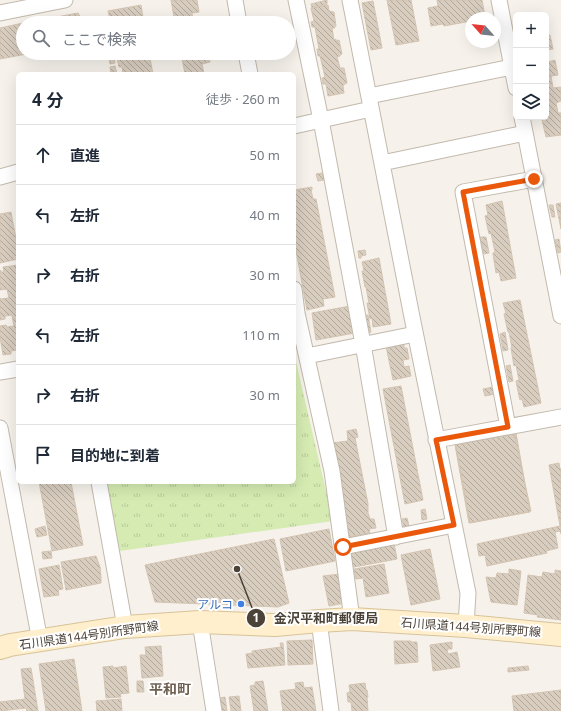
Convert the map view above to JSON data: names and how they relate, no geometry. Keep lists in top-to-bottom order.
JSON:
{
  "streets": {
    "main road": ["石川県道144号別所野町線"]
  },
  "districts": ["平和町"],
  "places": ["金沢平和町郵便局", "アルコ"],
  "north": "top left",
  "page": {
    "map_buttons": ["+", "−"],
    "search": "ここで検索",
    "heading": ["4 分", "徒歩 · 260 m"],
    "list": [
      ["直進", "50 m"],
      ["左折", "40 m"],
      ["右折", "30 m"],
      ["左折", "110 m"],
      ["右折", "30 m"],
      "目的地に到着"
    ]
  }
}
